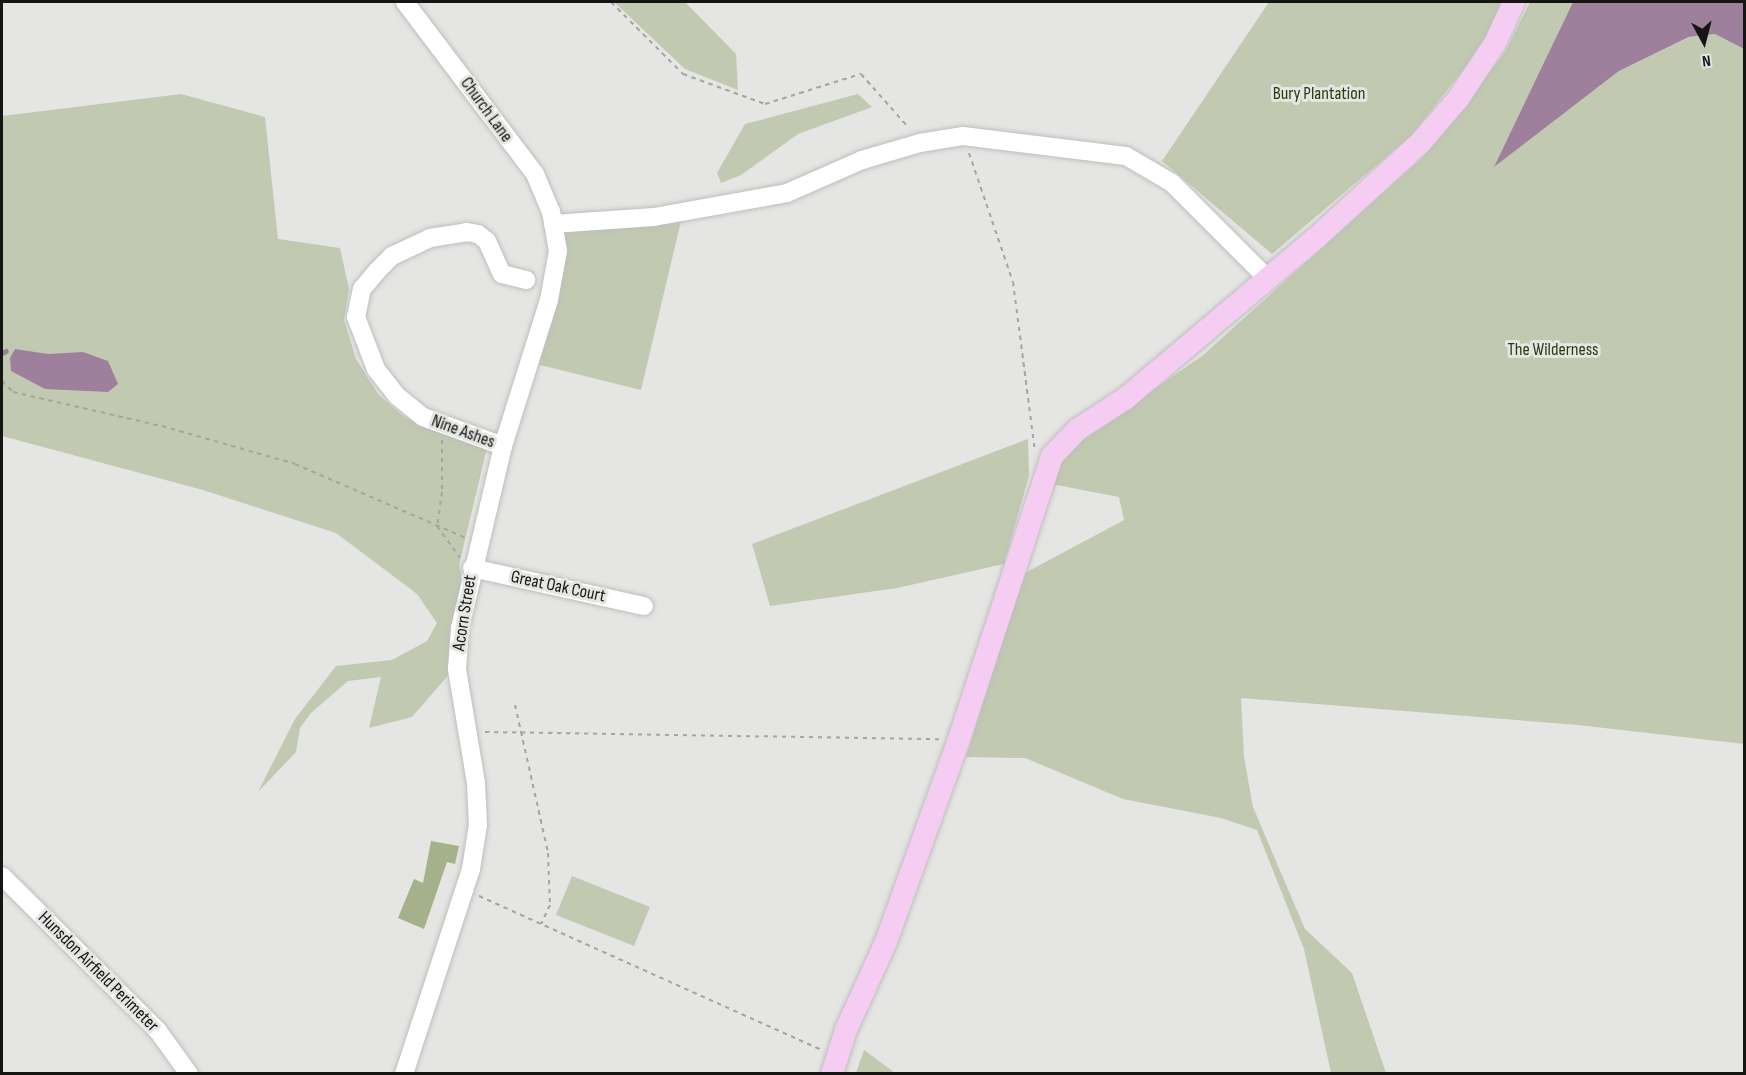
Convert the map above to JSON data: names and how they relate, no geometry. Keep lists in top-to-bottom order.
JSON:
{
  "streets": {
    "street": [
      "Church Lane",
      "Nine Ashes",
      "Great Oak Court",
      "Acorn Street",
      "Hunsdon Airfield Perimeter"
    ]
  },
  "crossings": [
    ["Church Lane", "Acorn Street"],
    ["Nine Ashes", "Acorn Street"],
    ["Great Oak Court", "Acorn Street"]
  ],
  "parks": ["Bury Plantation", "The Wilderness"],
  "north": "bottom"
}
